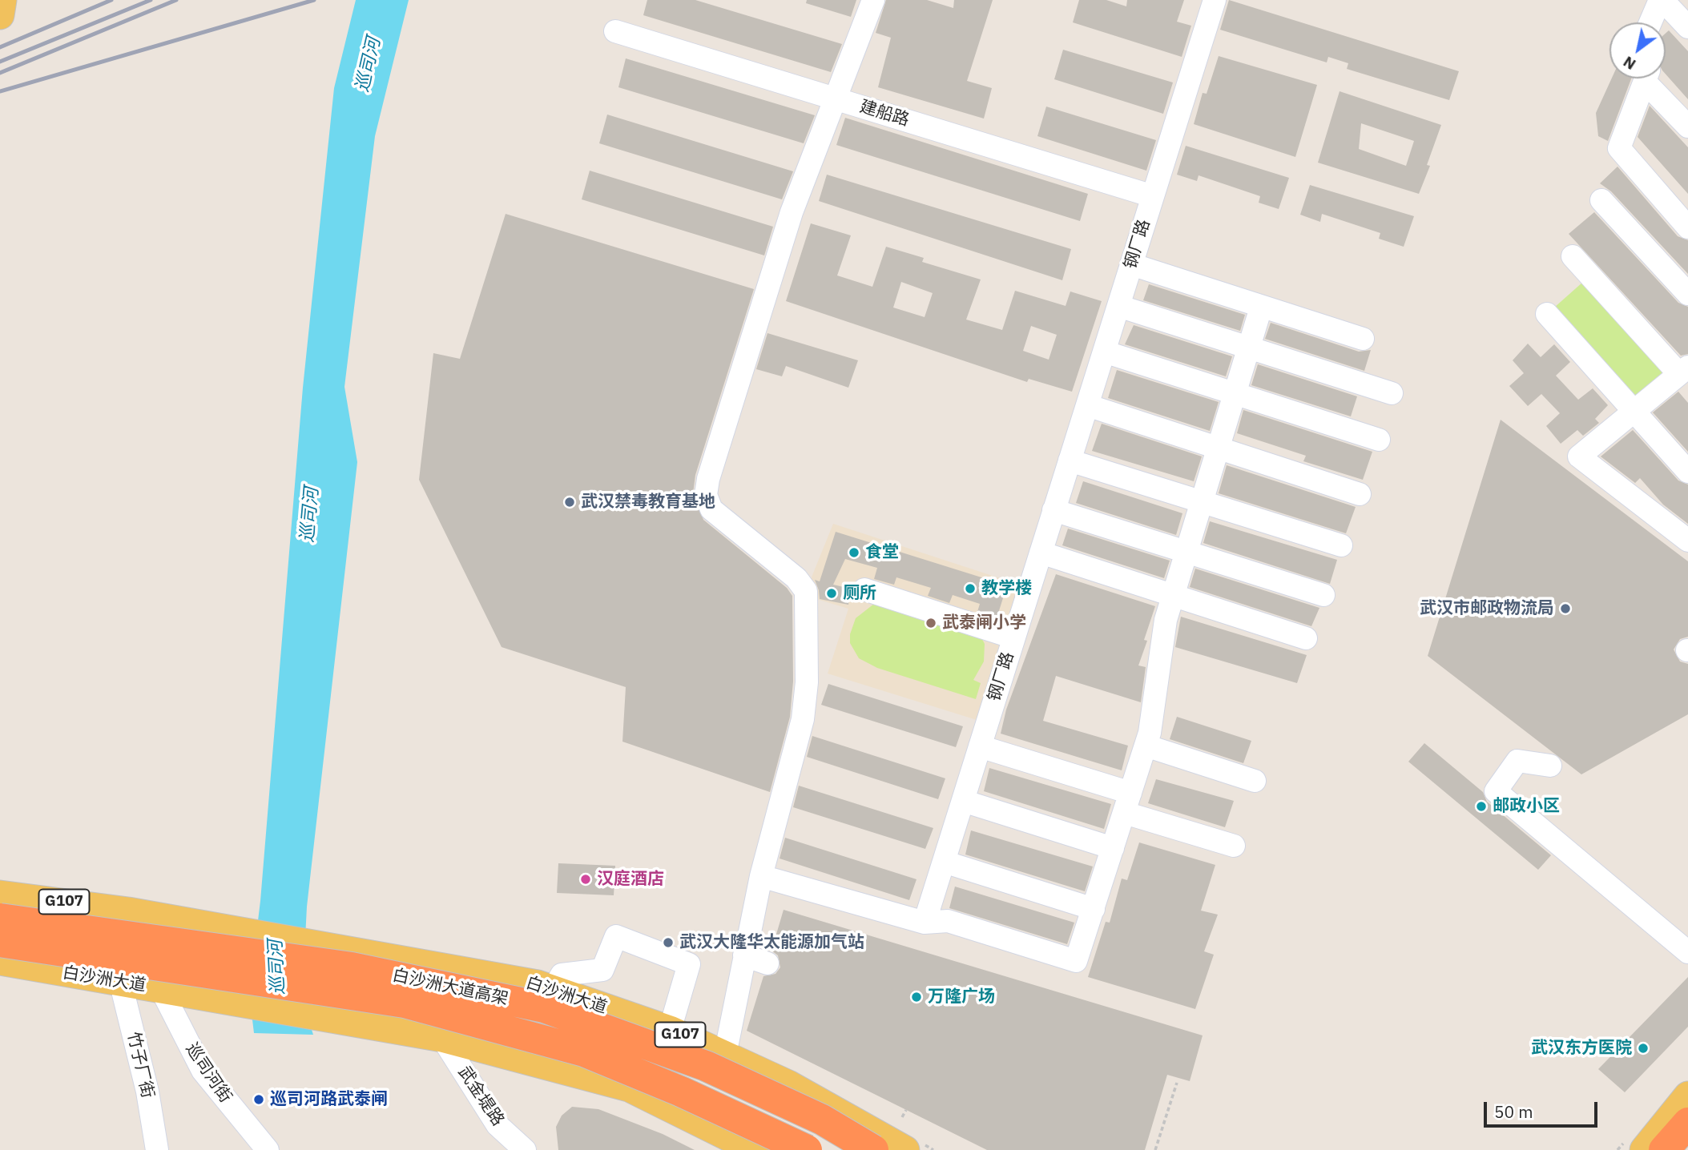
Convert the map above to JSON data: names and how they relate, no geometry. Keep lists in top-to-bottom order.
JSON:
{
  "streets": {
    "highway": ["白沙洲大道高架"],
    "main road": ["G107", "白沙洲大道"],
    "street": [
      "建船路",
      "钢厂路",
      "竹子厂街",
      "巡司河街",
      "武金堤路"
    ]
  },
  "crossings": [
    ["建船路", "钢厂路"],
    ["白沙洲大道", "竹子厂街"],
    ["白沙洲大道", "巡司河街"],
    ["白沙洲大道", "武金堤路"]
  ],
  "water": ["巡司河"],
  "places": [
    "武汉禁毒教育基地",
    "食堂",
    "教学楼",
    "厕所",
    "武汉市邮政物流局",
    "武泰闸小学",
    "邮政小区",
    "汉庭酒店",
    "武汉大隆华太能源加气站",
    "万隆广场",
    "武汉东方医院",
    "巡司河路武泰闸"
  ],
  "scale_bar": "50 m",
  "north": "bottom left"
}
